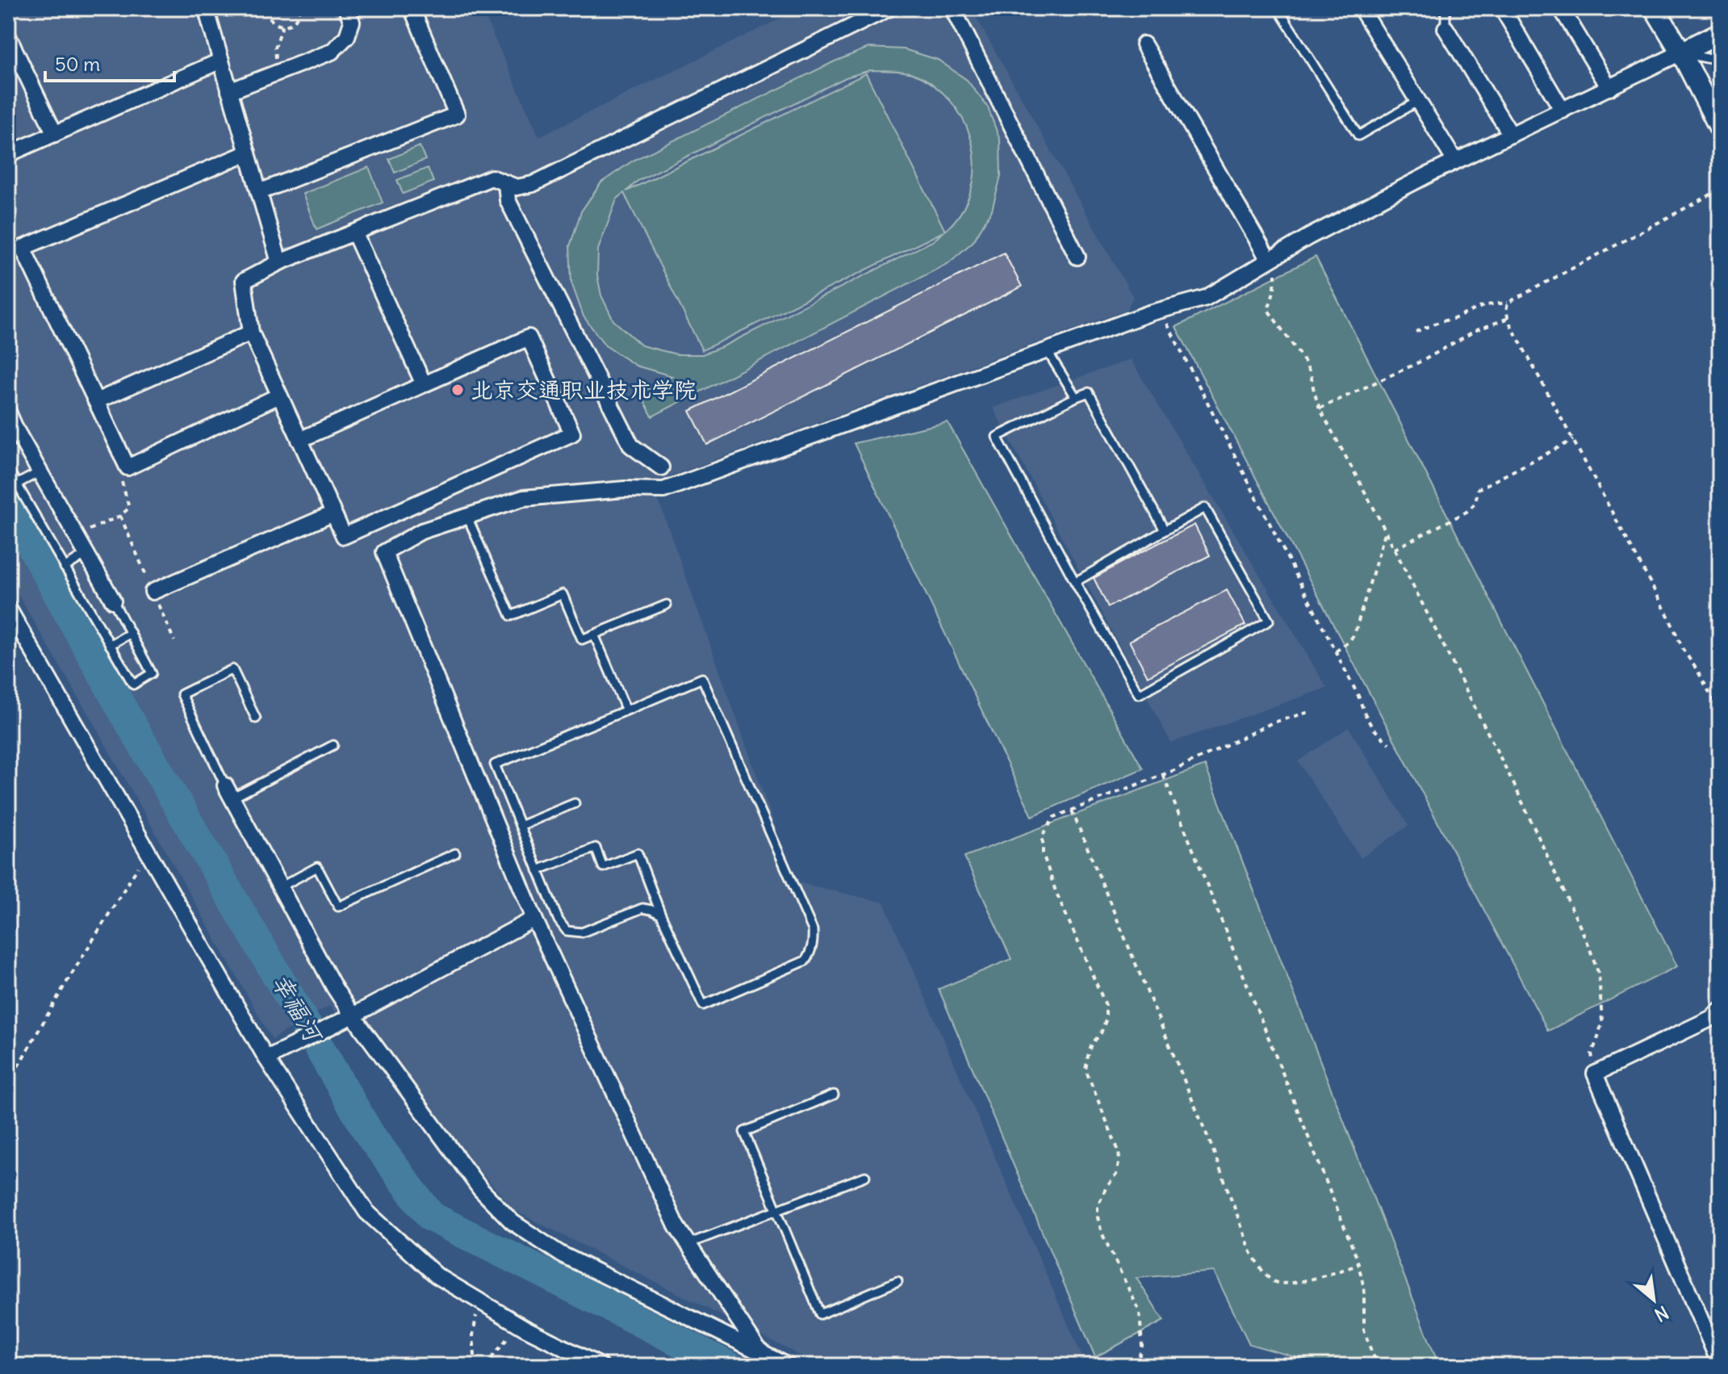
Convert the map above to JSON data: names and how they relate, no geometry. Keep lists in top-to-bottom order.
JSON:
{
  "water": ["幸福河"],
  "places": ["北京交通职业技术学院"],
  "scale_bar": "50 m",
  "north": "bottom right"
}
